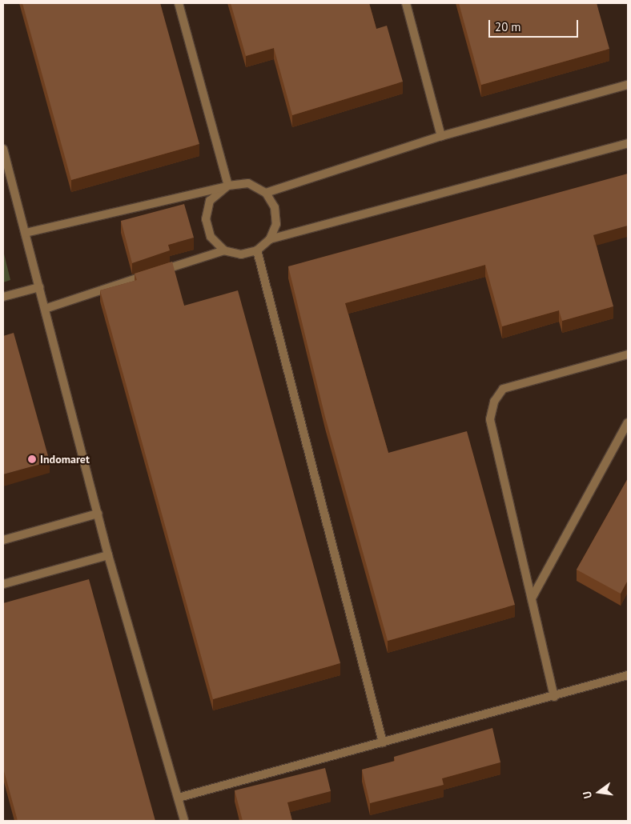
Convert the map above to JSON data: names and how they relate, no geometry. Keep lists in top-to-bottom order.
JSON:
{
  "places": ["Indomaret"],
  "scale_bar": "20 m",
  "north": "left"
}
